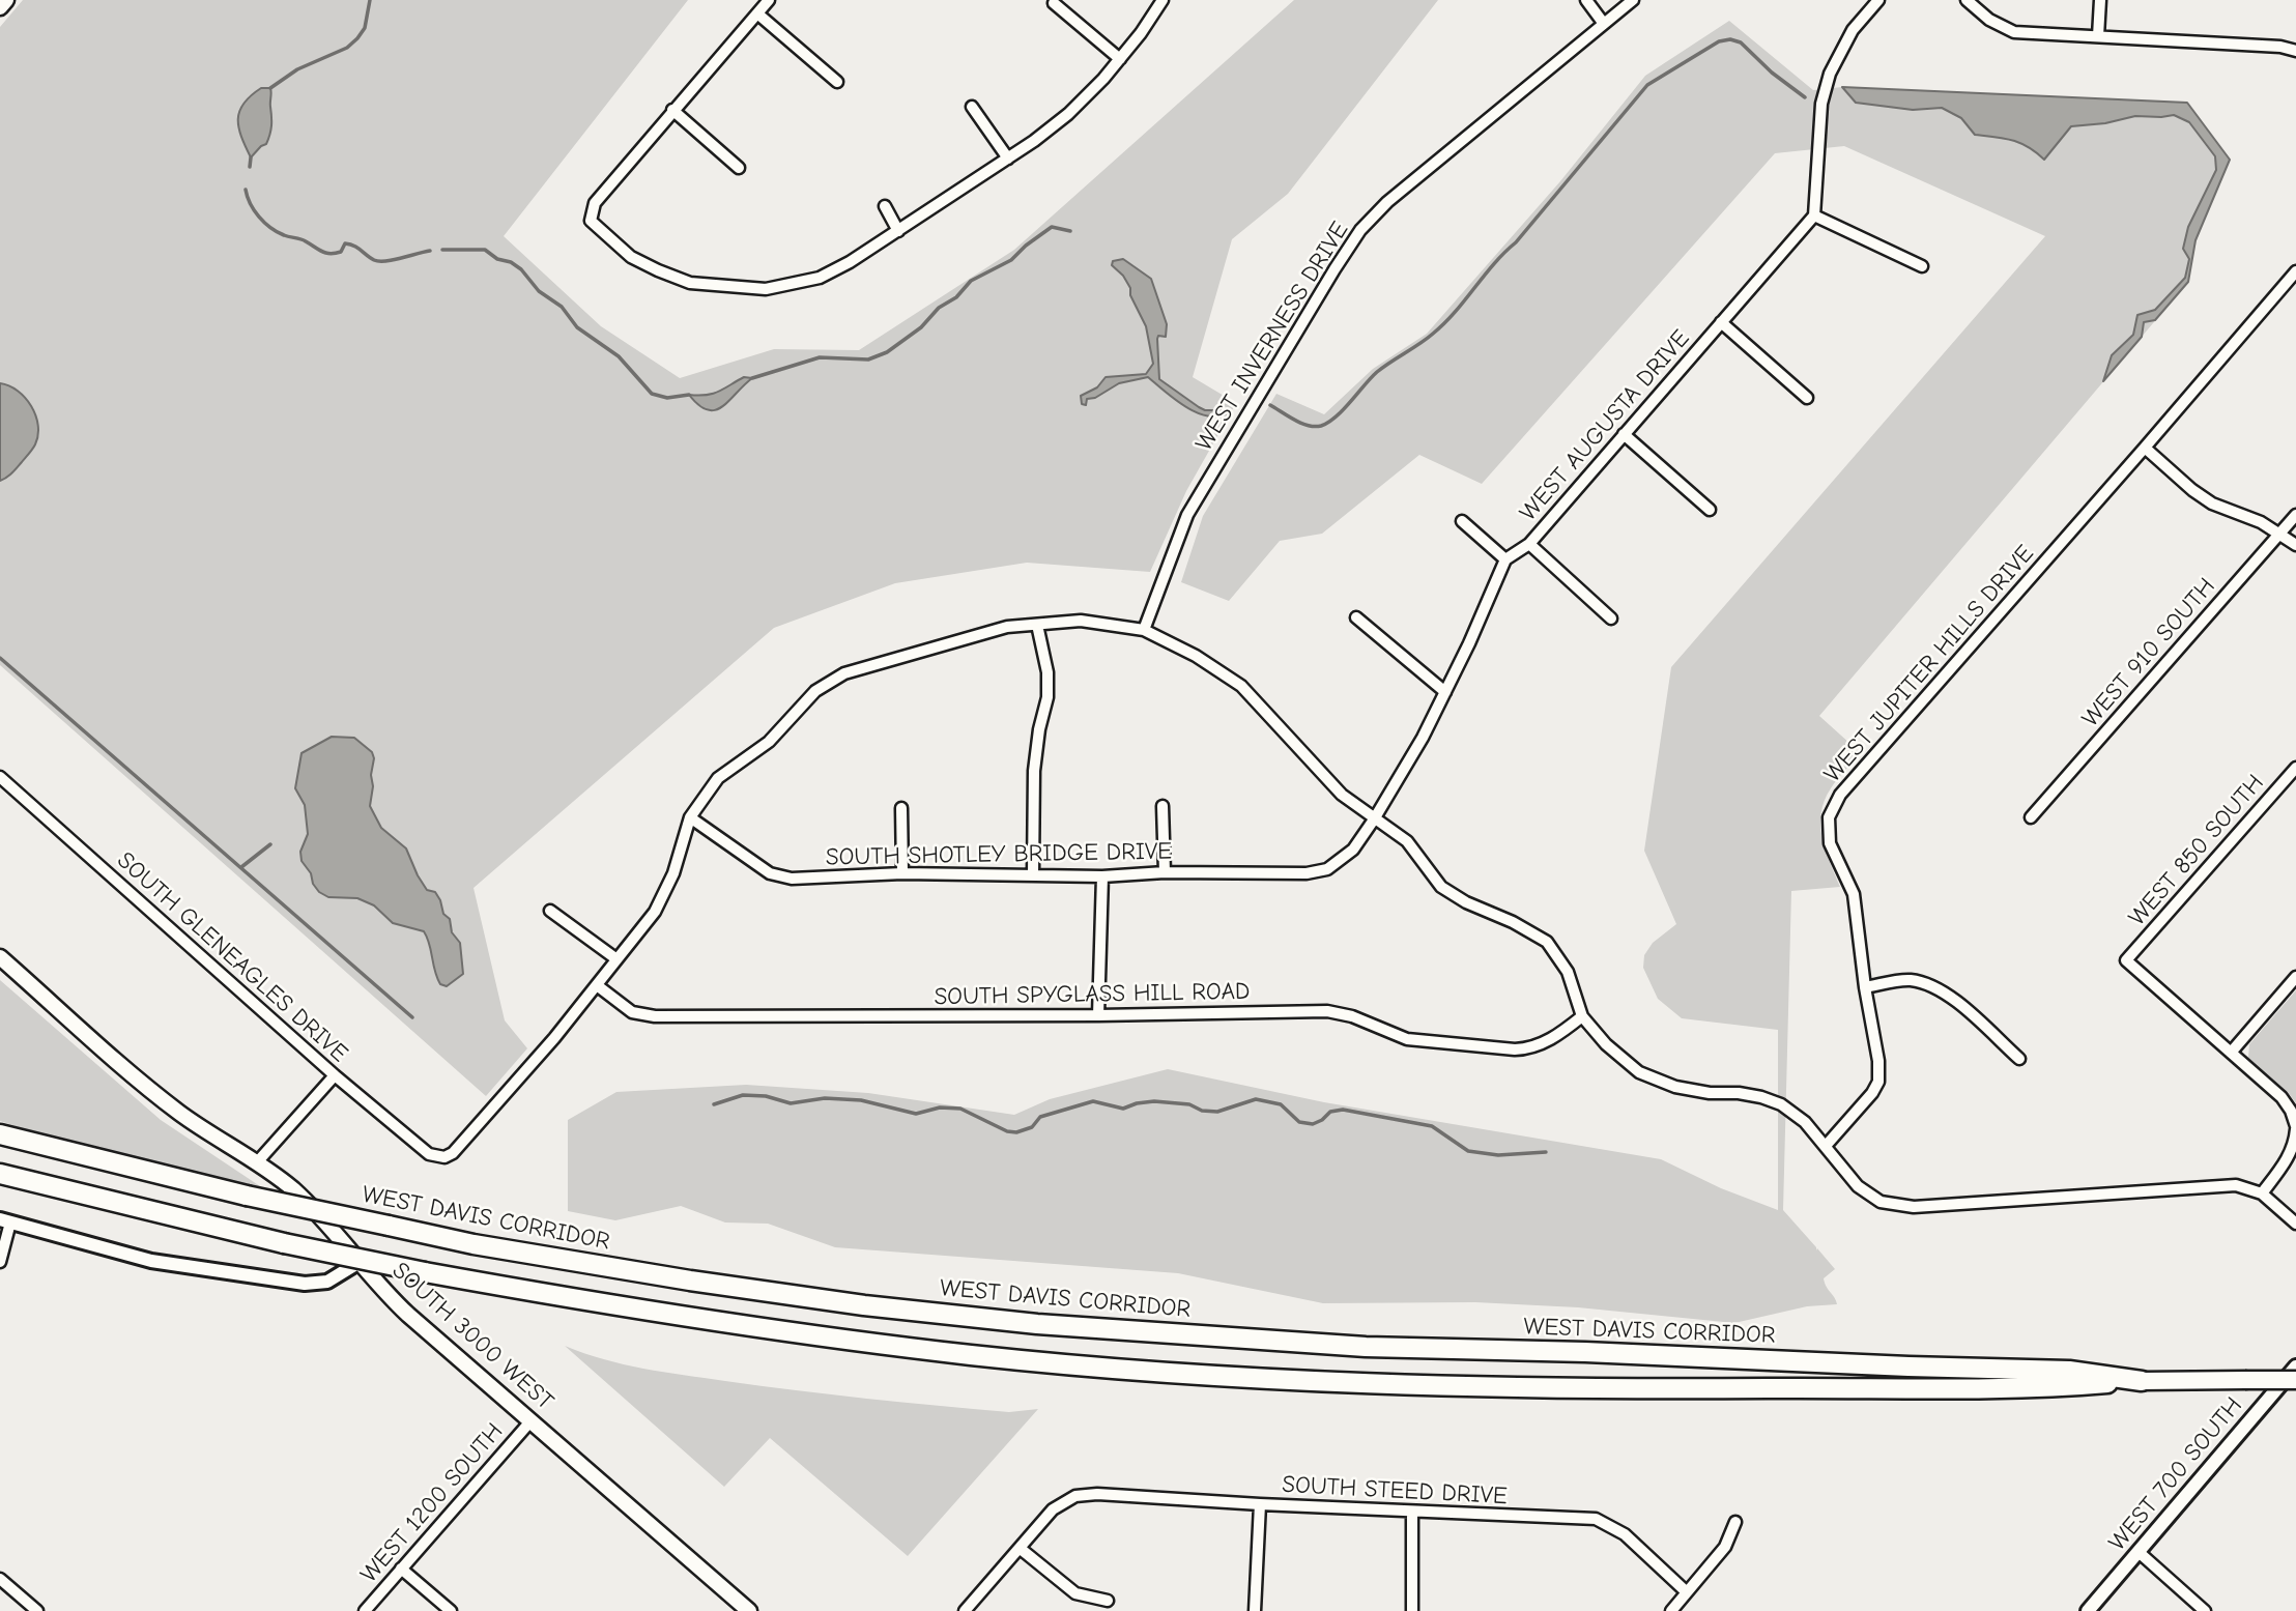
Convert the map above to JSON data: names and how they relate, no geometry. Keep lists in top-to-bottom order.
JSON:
{
  "streets": {
    "highway": ["WEST DAVIS CORRIDOR"],
    "main road": ["SOUTH 3000 WEST"],
    "street": [
      "WEST INVERNESS DRIVE",
      "WEST AUGUSTA DRIVE",
      "WEST 910 SOUTH",
      "WEST JUPITER HILLS DRIVE",
      "WEST 850 SOUTH",
      "SOUTH SHOTLEY BRIDGE DRIVE",
      "SOUTH GLENEAGLES DRIVE",
      "SOUTH SPYGLASS HILL ROAD",
      "WEST 700 SOUTH",
      "SOUTH STEED DRIVE",
      "WEST 1200 SOUTH"
    ]
  },
  "crossings": [
    ["SOUTH GLENEAGLES DRIVE", "SOUTH SPYGLASS HILL ROAD"],
    ["SOUTH 3000 WEST", "WEST 1200 SOUTH"]
  ]
}
